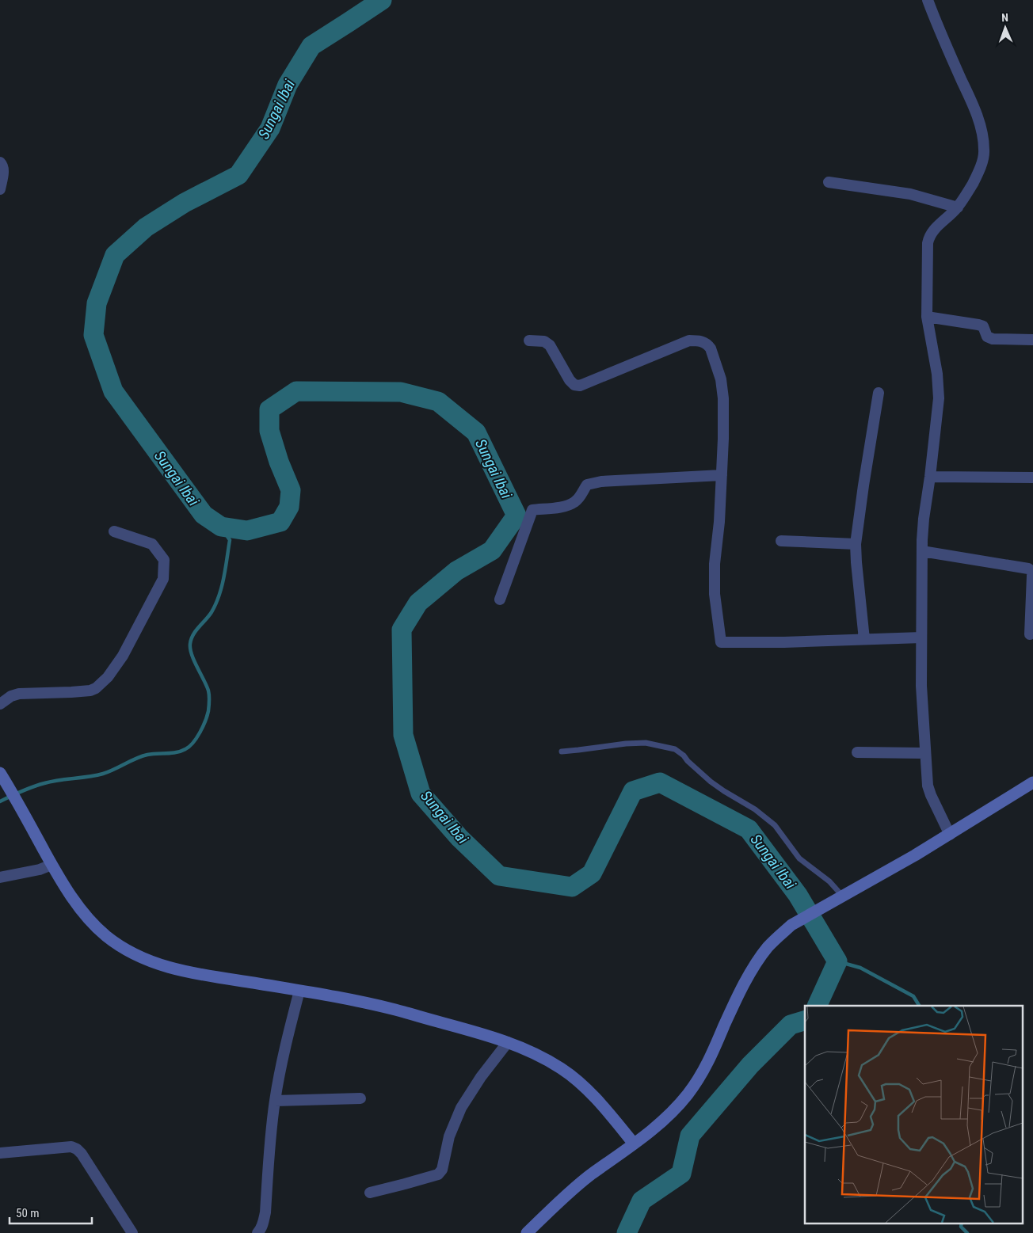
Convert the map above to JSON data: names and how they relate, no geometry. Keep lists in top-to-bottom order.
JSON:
{
  "water": ["Sungai Ibai"],
  "scale_bar": "50 m",
  "north": "top"
}
